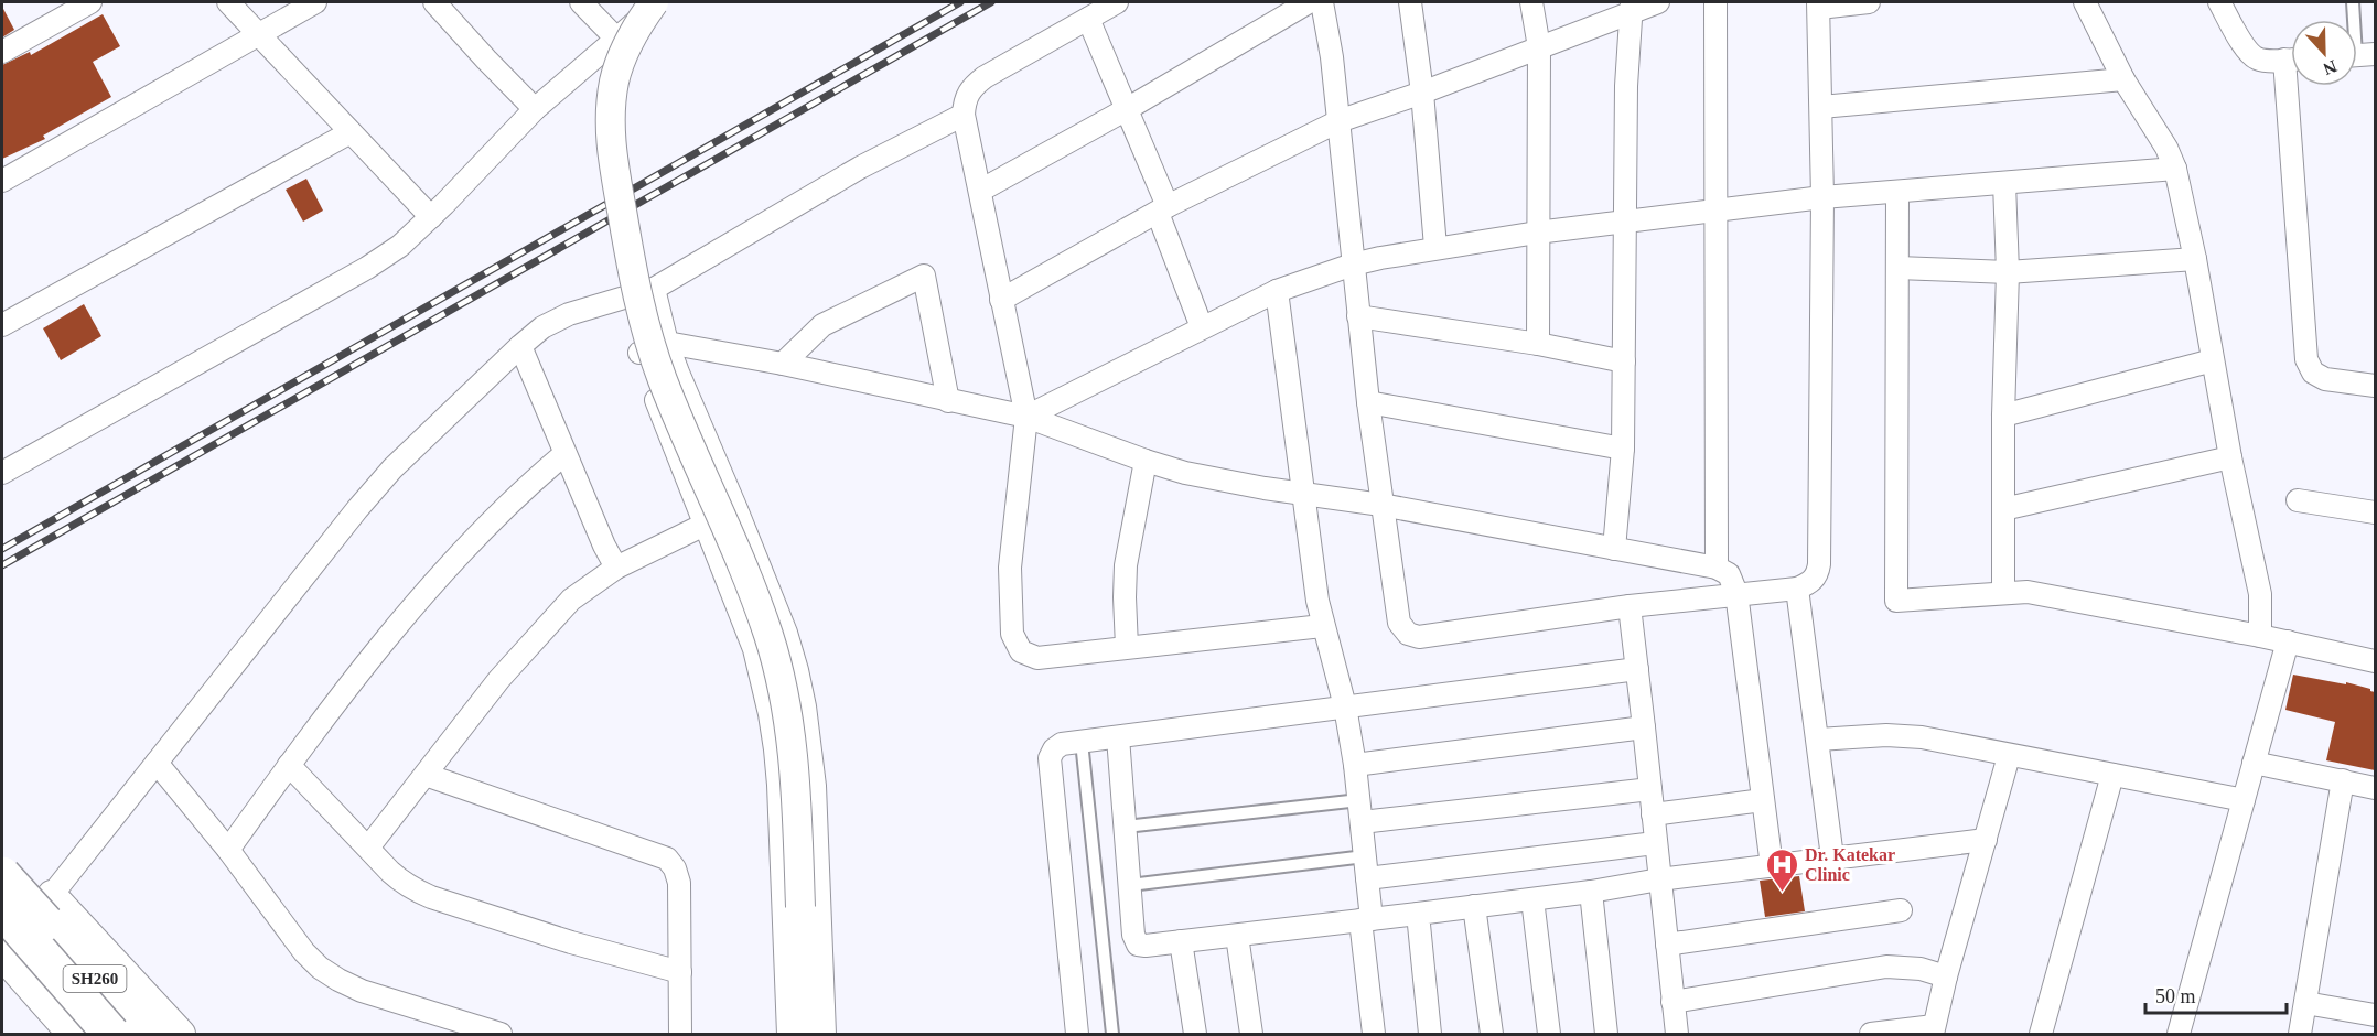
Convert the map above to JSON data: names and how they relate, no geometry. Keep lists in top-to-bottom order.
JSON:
{
  "streets": {
    "highway": ["SH260"]
  },
  "places": {
    "hospital": ["Dr. Katekar Clinic"]
  },
  "scale_bar": "50 m",
  "north": "bottom"
}
